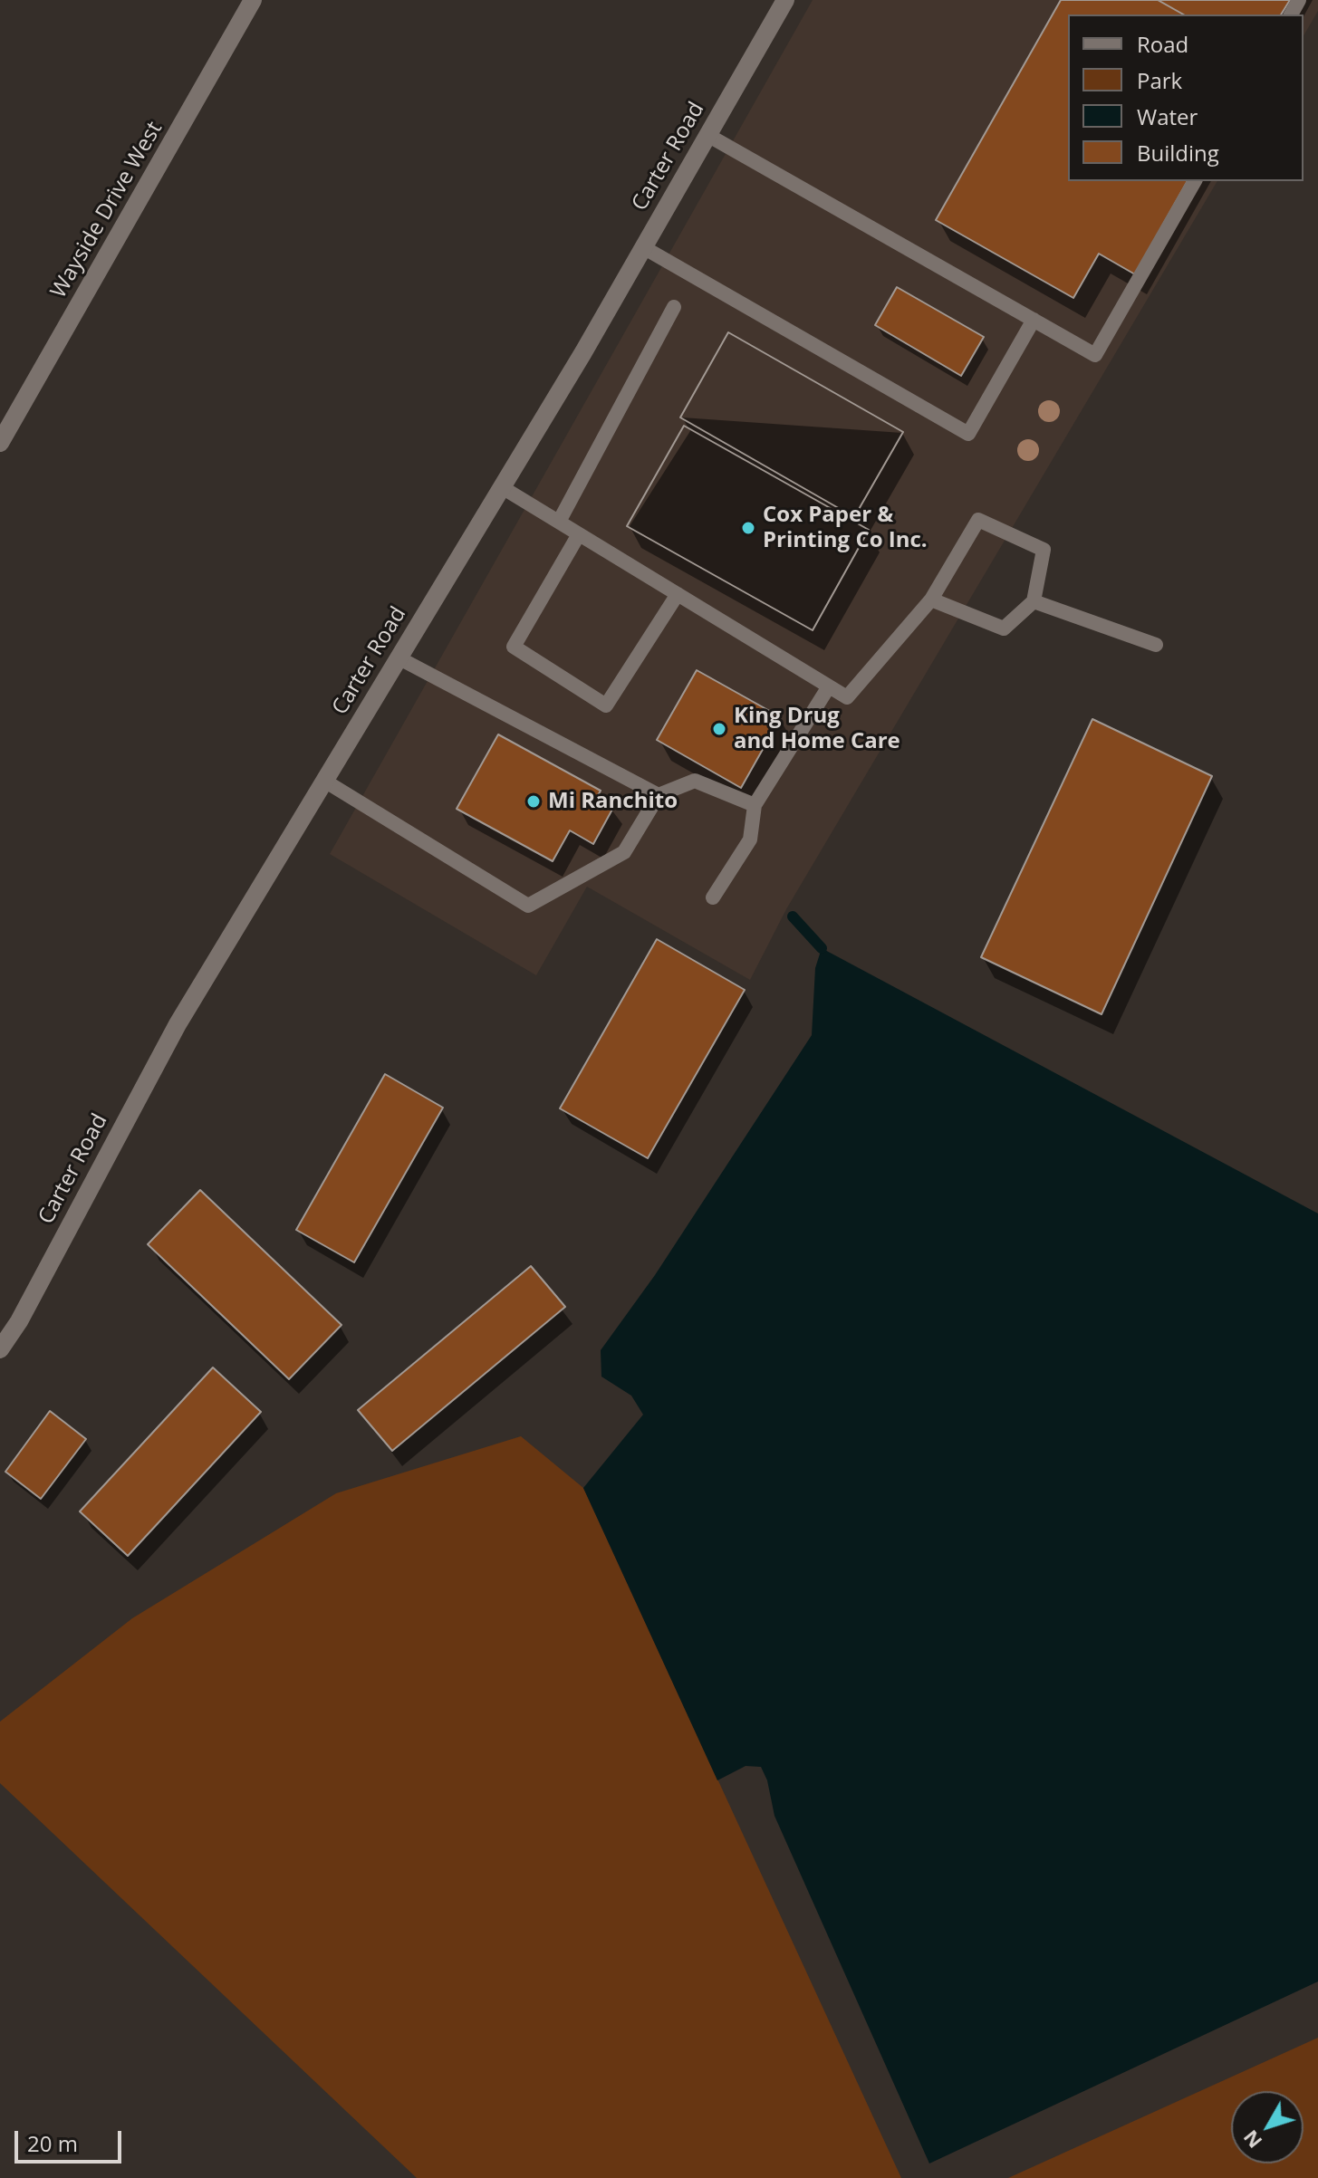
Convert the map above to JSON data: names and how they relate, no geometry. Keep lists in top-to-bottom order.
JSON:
{
  "streets": {
    "main road": ["Carter Road", "Wayside Drive West"]
  },
  "places": ["Cox Paper & Printing Co Inc.", "King Drug and Home Care", "Mi Ranchito"],
  "legend": [
    "Road",
    "Park",
    "Water",
    "Building"
  ],
  "scale_bar": "20 m",
  "north": "bottom left"
}
